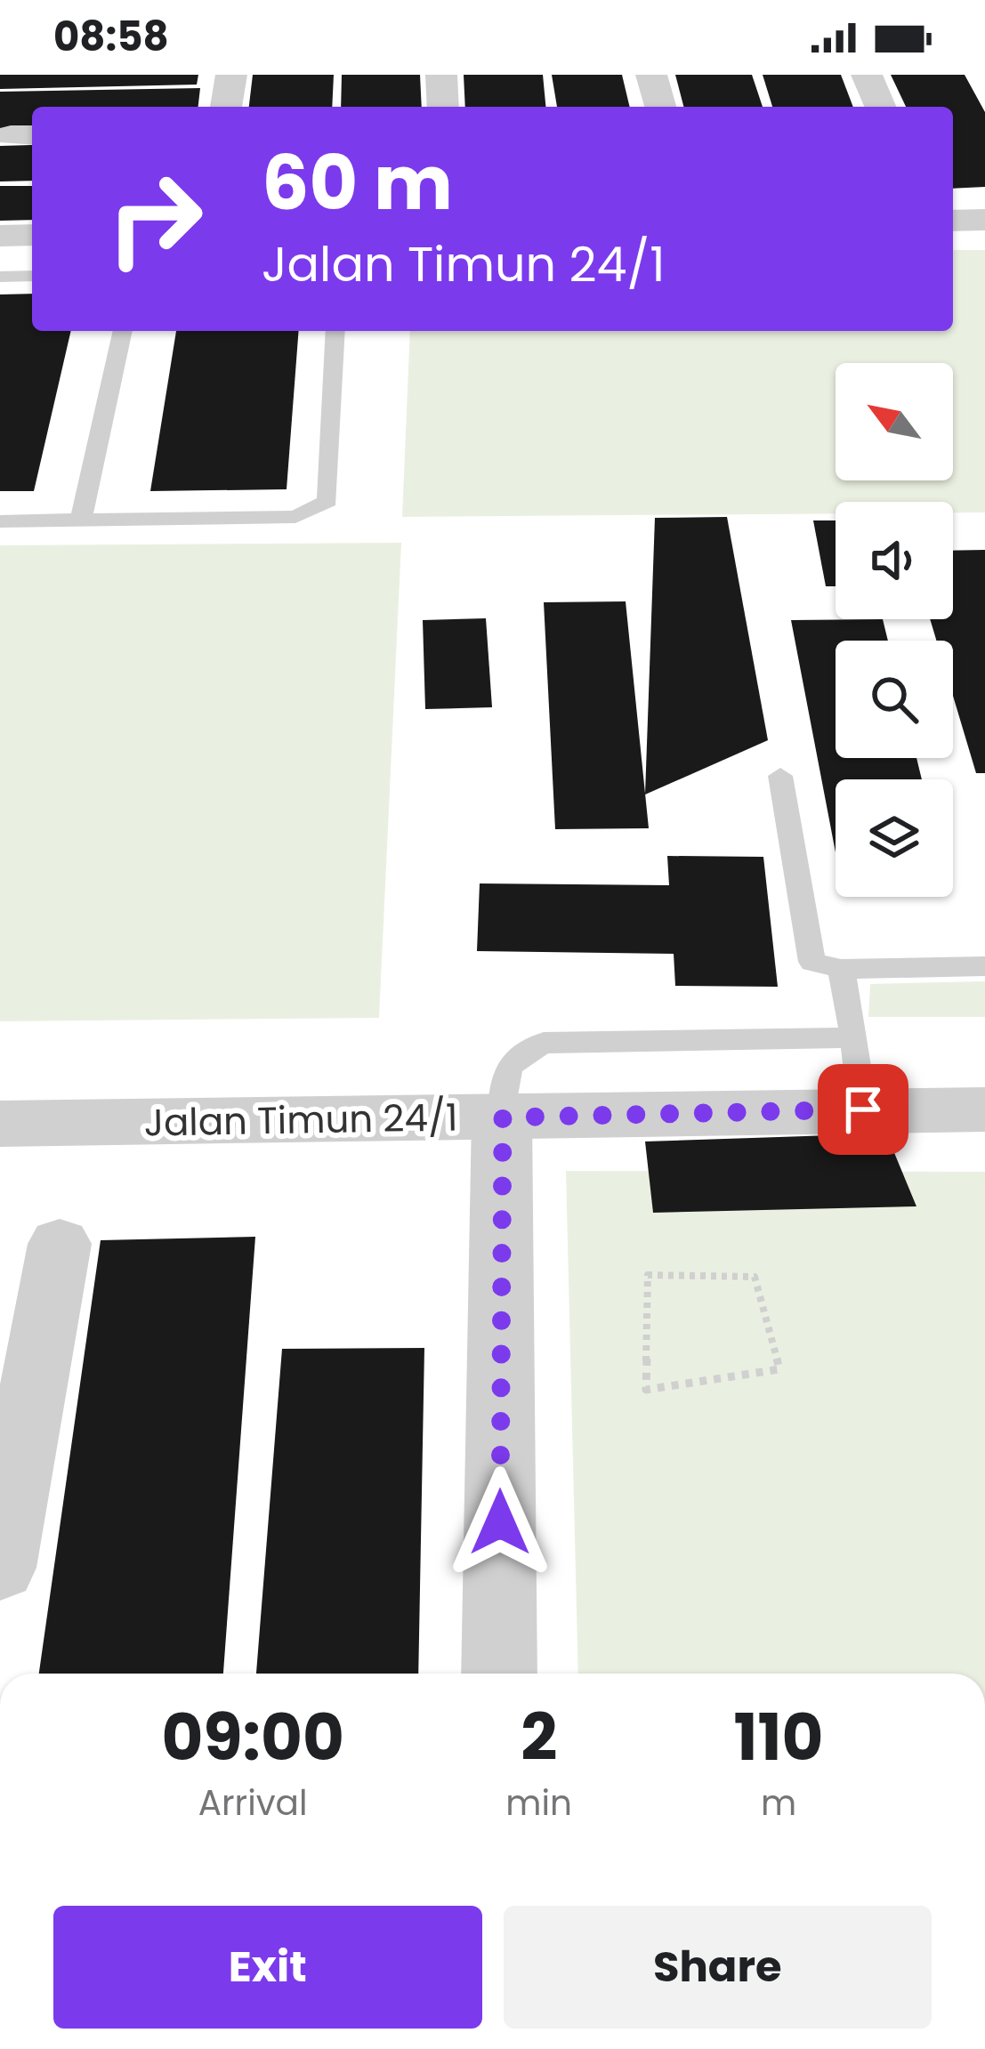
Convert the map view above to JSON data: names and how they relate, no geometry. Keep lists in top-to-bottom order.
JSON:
{
  "streets": {
    "street": ["Jalan Timun 24/1"]
  },
  "north": "top left",
  "page": {
    "status": "08:58",
    "turn": ["60 m", "Jalan Timun 24/1"],
    "eta": [
      "09:00",
      "Arrival",
      "2",
      "min",
      "110",
      "m"
    ],
    "buttons": ["Exit", "Share"]
  }
}
